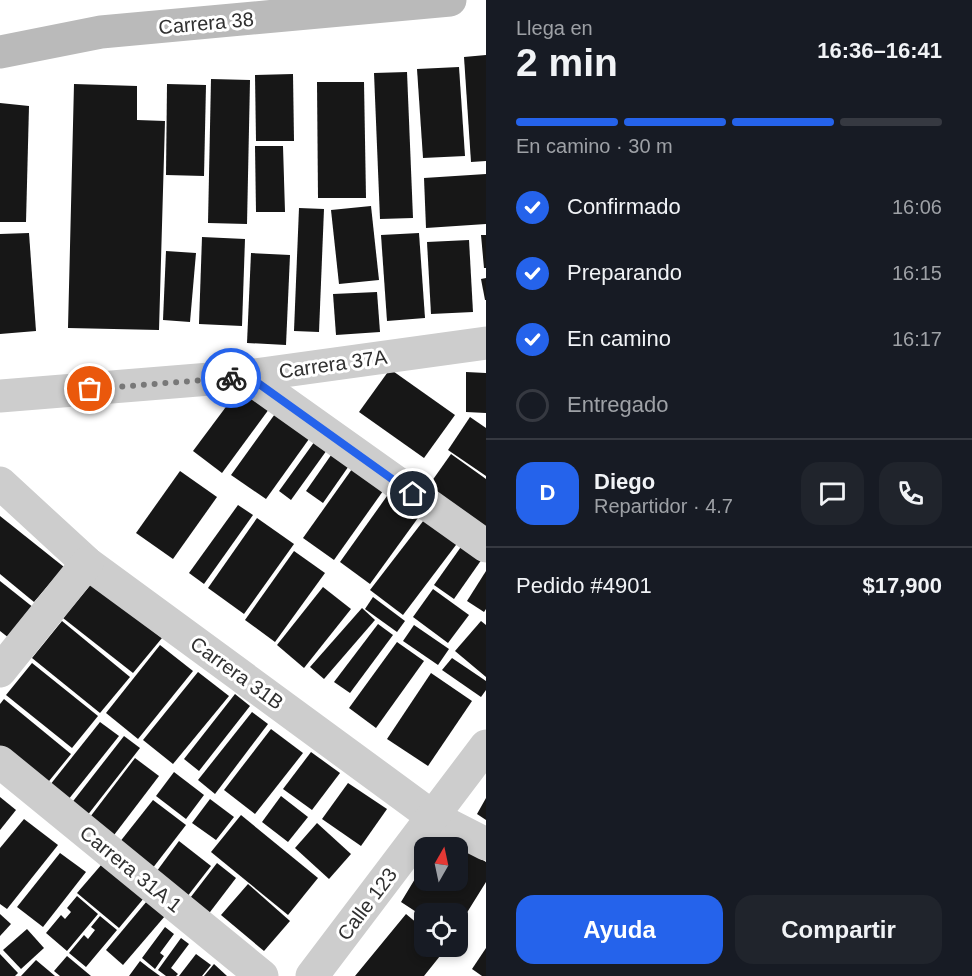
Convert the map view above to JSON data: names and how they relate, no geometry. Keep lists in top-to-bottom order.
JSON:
{
  "streets": {
    "main road": ["Carrera 38"],
    "street": [
      "Carrera 37A",
      "Carrera 31B",
      "Carrera 31A 1",
      "Calle 123"
    ]
  },
  "crossings": [
    ["Carrera 31B", "Calle 123"]
  ],
  "north": "top",
  "page": {
    "heading": ["2 min", "Llega en", "16:36–16:41"],
    "panel": [
      "Diego",
      "Repartidor · 4.7",
      "Pedido #4901",
      "$17,900"
    ],
    "bar": "En camino · 30 m",
    "list": [
      ["Confirmado", "16:06"],
      ["Preparando", "16:15"],
      ["En camino", "16:17"],
      "Entregado"
    ],
    "round": "D",
    "buttons": ["Ayuda", "Compartir"]
  }
}
